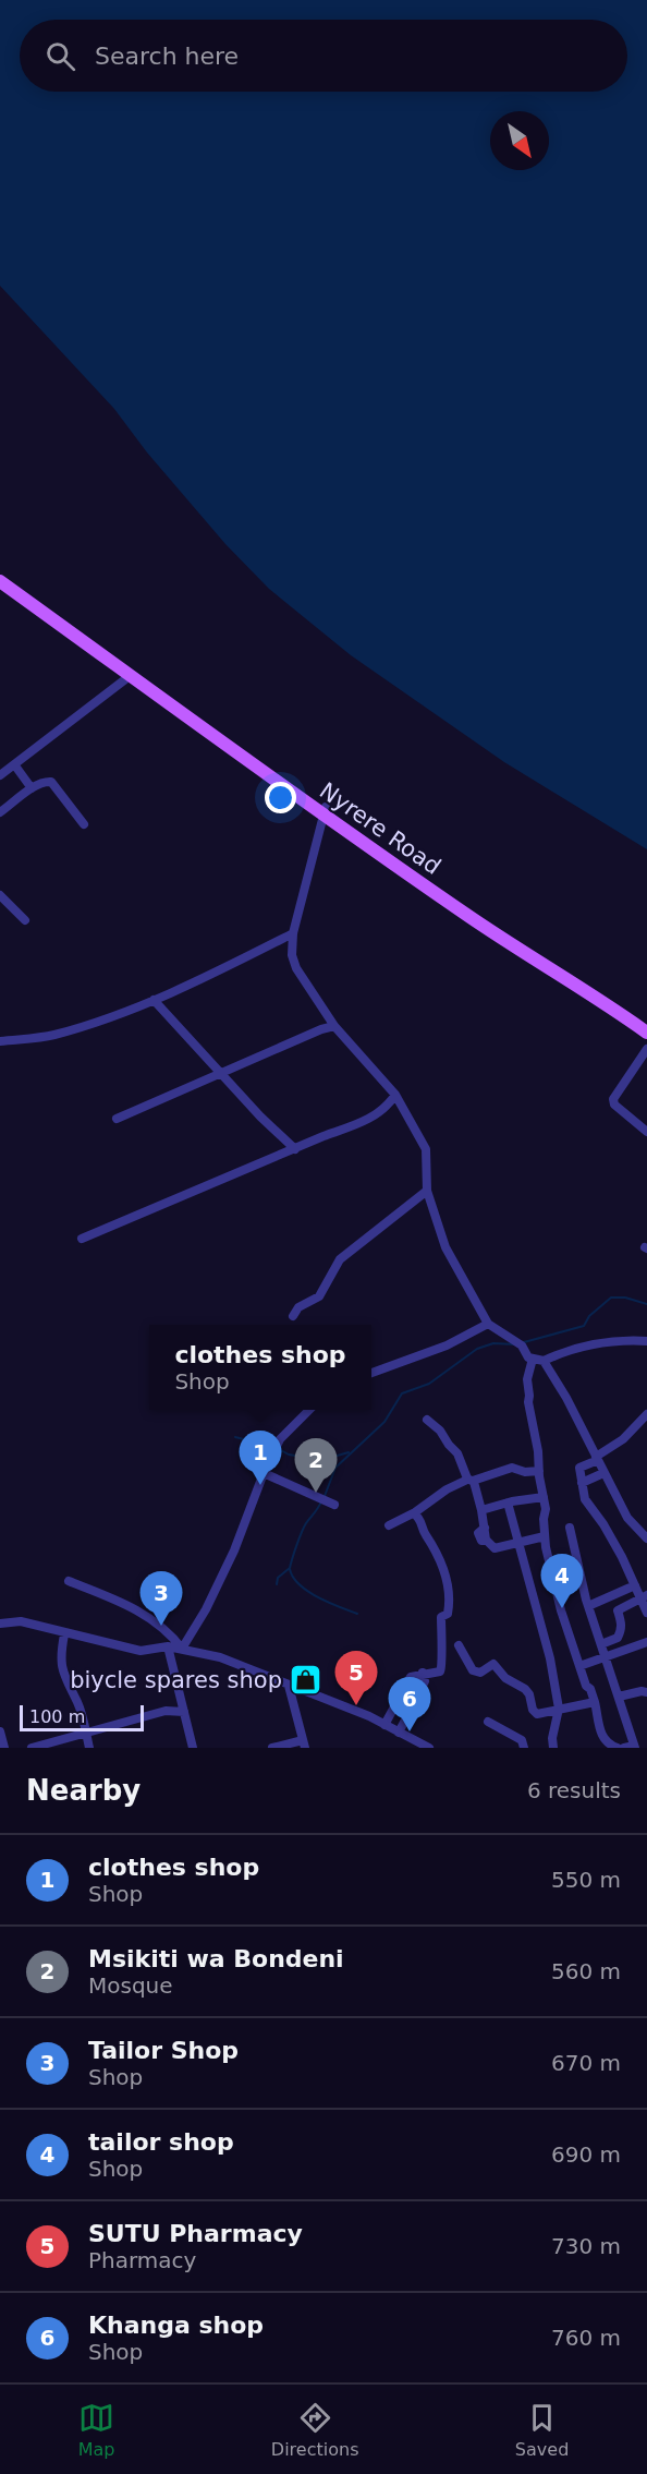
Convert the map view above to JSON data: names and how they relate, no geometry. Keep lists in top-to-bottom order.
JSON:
{
  "streets": {
    "main road": ["Nyrere Road"]
  },
  "places": {
    "shop": ["biycle spares shop"]
  },
  "scale_bar": "100 m",
  "north": "bottom right",
  "page": {
    "search": "Search here",
    "popup": ["clothes shop", "Shop"],
    "pins": [
      "1",
      "2",
      "4",
      "3",
      "5",
      "6"
    ],
    "scale": "100 m",
    "heading": ["Nearby", "6 results"],
    "list": [
      {
        "mark": "1",
        "name": "clothes shop",
        "note": "Shop",
        "value": "550 m"
      },
      {
        "mark": "2",
        "name": "Msikiti wa Bondeni",
        "note": "Mosque",
        "value": "560 m"
      },
      {
        "mark": "3",
        "name": "Tailor Shop",
        "note": "Shop",
        "value": "670 m"
      },
      {
        "mark": "4",
        "name": "tailor shop",
        "note": "Shop",
        "value": "690 m"
      },
      {
        "mark": "5",
        "name": "SUTU Pharmacy",
        "note": "Pharmacy",
        "value": "730 m"
      },
      {
        "mark": "6",
        "name": "Khanga shop",
        "note": "Shop",
        "value": "760 m"
      }
    ],
    "nav": ["Map", "Directions", "Saved"]
  }
}
